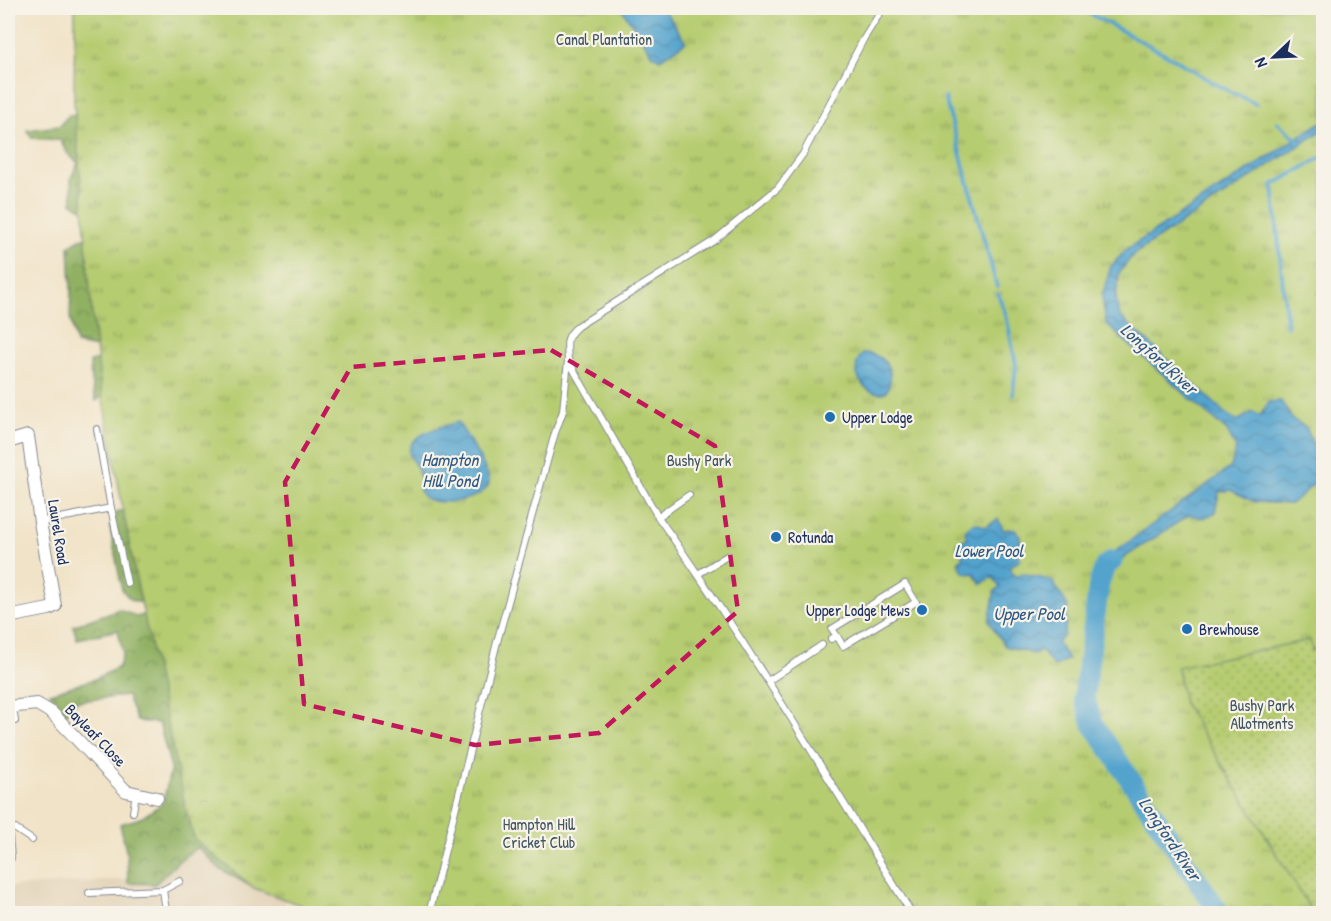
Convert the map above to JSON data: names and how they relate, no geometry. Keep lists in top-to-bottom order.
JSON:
{
  "streets": {
    "street": ["Laurel Road", "Bayleaf Close"]
  },
  "water": [
    "Longford River",
    "Hampton Hill Pond",
    "Lower Pool",
    "Upper Pool"
  ],
  "parks": [
    "Canal Plantation",
    "Bushy Park",
    "Bushy Park Allotments",
    "Hampton Hill Cricket Club"
  ],
  "places": [
    "Upper Lodge",
    "Rotunda",
    "Upper Lodge Mews",
    "Brewhouse"
  ],
  "north": "bottom left"
}
